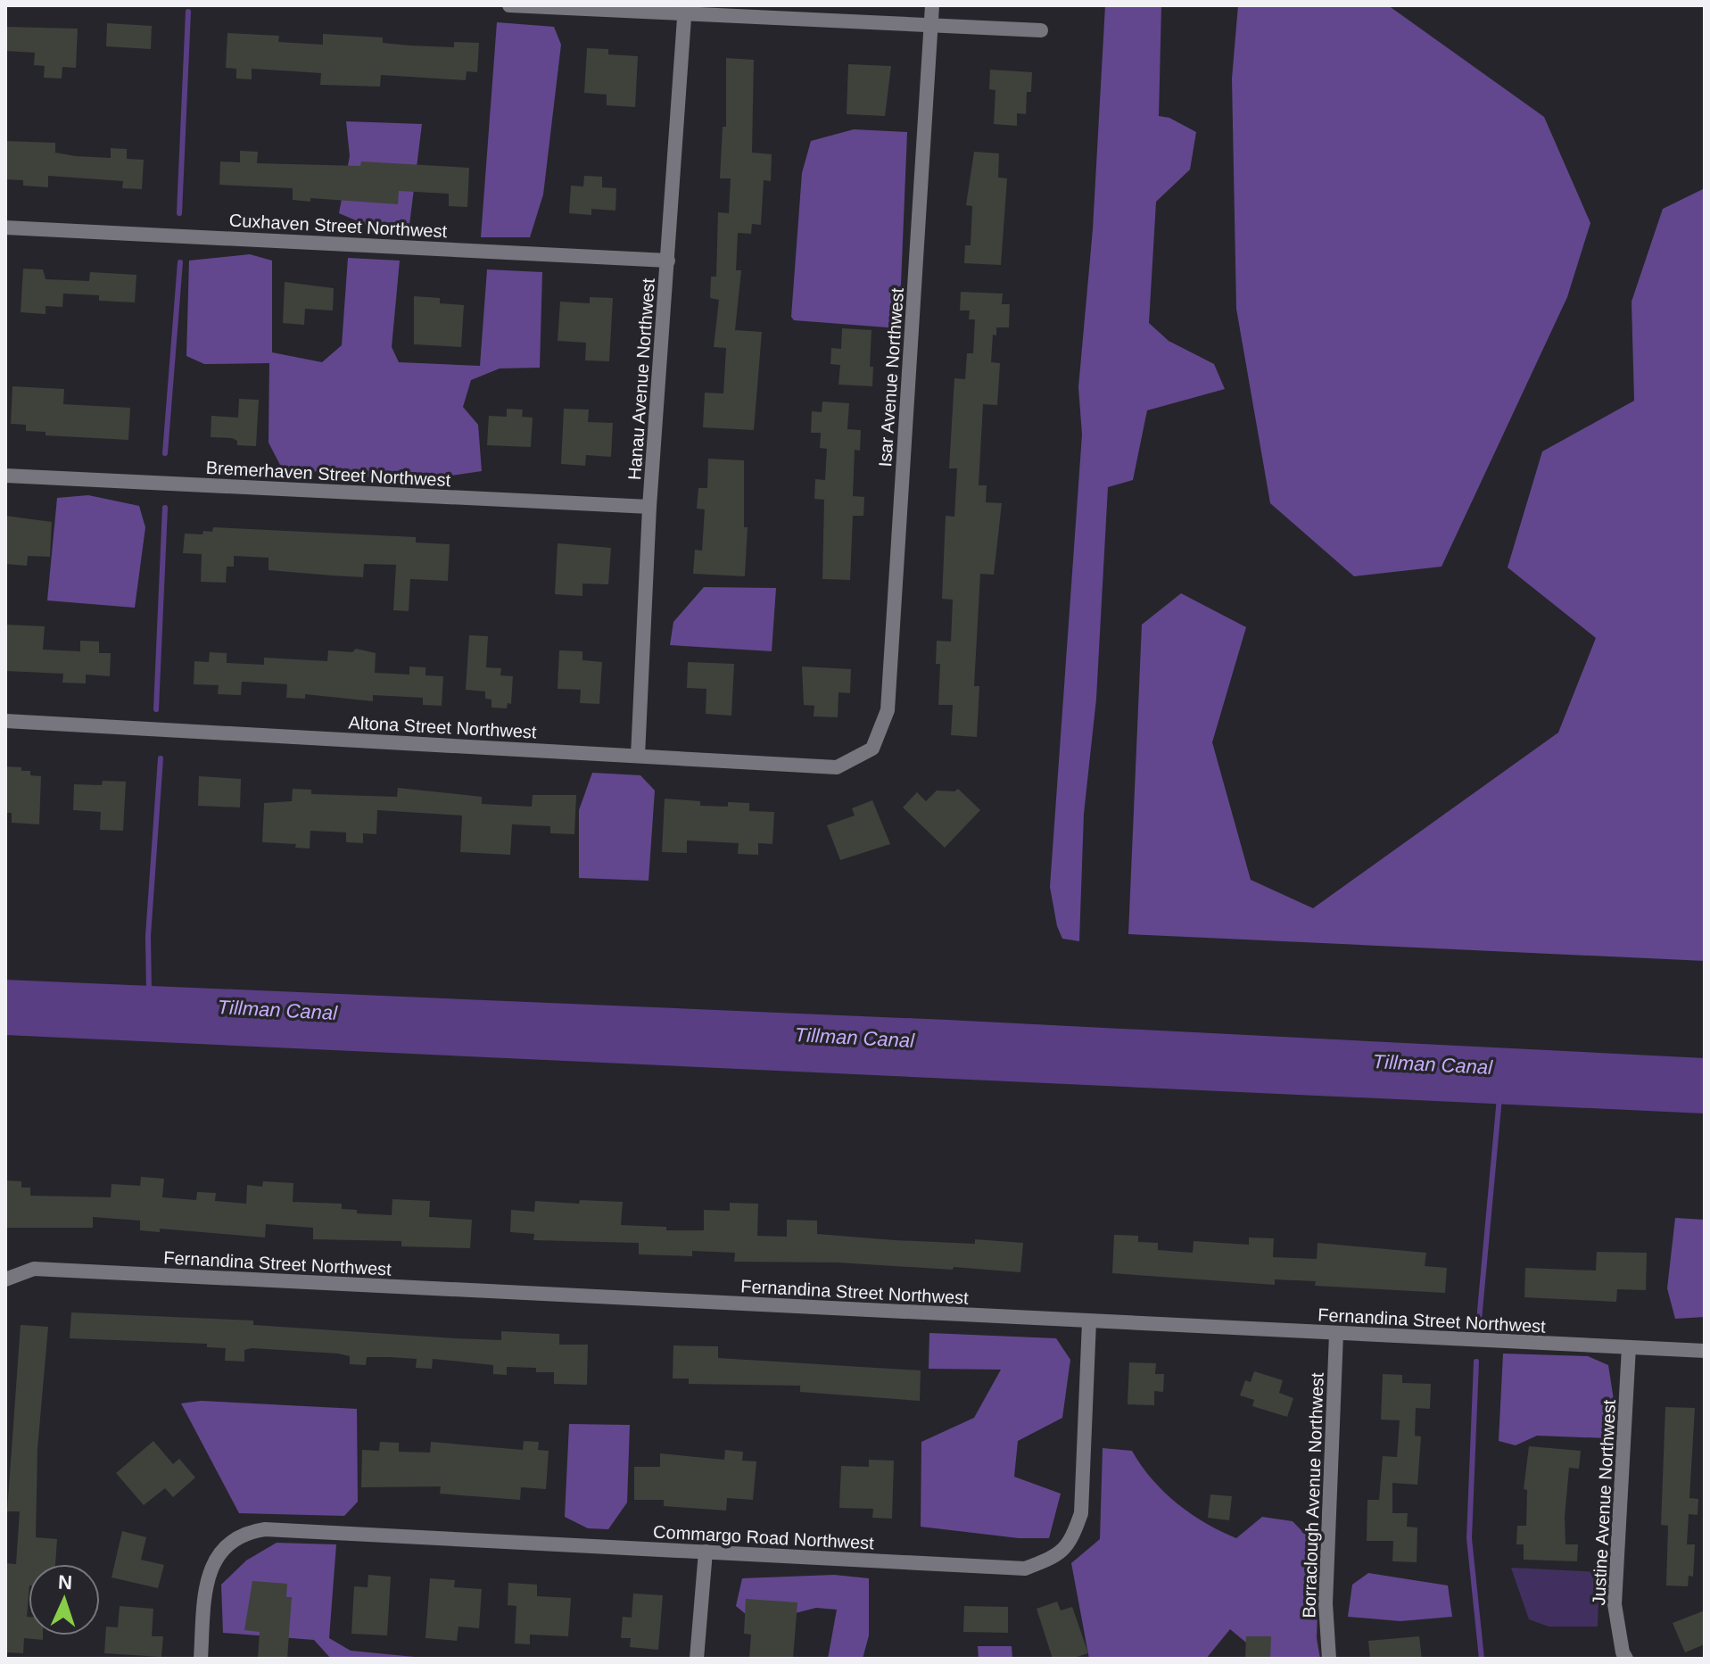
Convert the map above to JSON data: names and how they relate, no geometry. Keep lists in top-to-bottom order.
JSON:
{
  "streets": {
    "street": [
      "Cuxhaven Street Northwest",
      "Isar Avenue Northwest",
      "Hanau Avenue Northwest",
      "Bremerhaven Street Northwest",
      "Altona Street Northwest",
      "Fernandina Street Northwest",
      "Borraclough Avenue Northwest",
      "Justine Avenue Northwest",
      "Commargo Road Northwest"
    ]
  },
  "crossings": [
    ["Cuxhaven Street Northwest", "Hanau Avenue Northwest"],
    ["Isar Avenue Northwest", "Altona Street Northwest"],
    ["Hanau Avenue Northwest", "Bremerhaven Street Northwest"],
    ["Hanau Avenue Northwest", "Altona Street Northwest"],
    ["Fernandina Street Northwest", "Borraclough Avenue Northwest"],
    ["Fernandina Street Northwest", "Justine Avenue Northwest"],
    ["Fernandina Street Northwest", "Commargo Road Northwest"]
  ],
  "water": ["Tillman Canal"],
  "north": "top"
}
